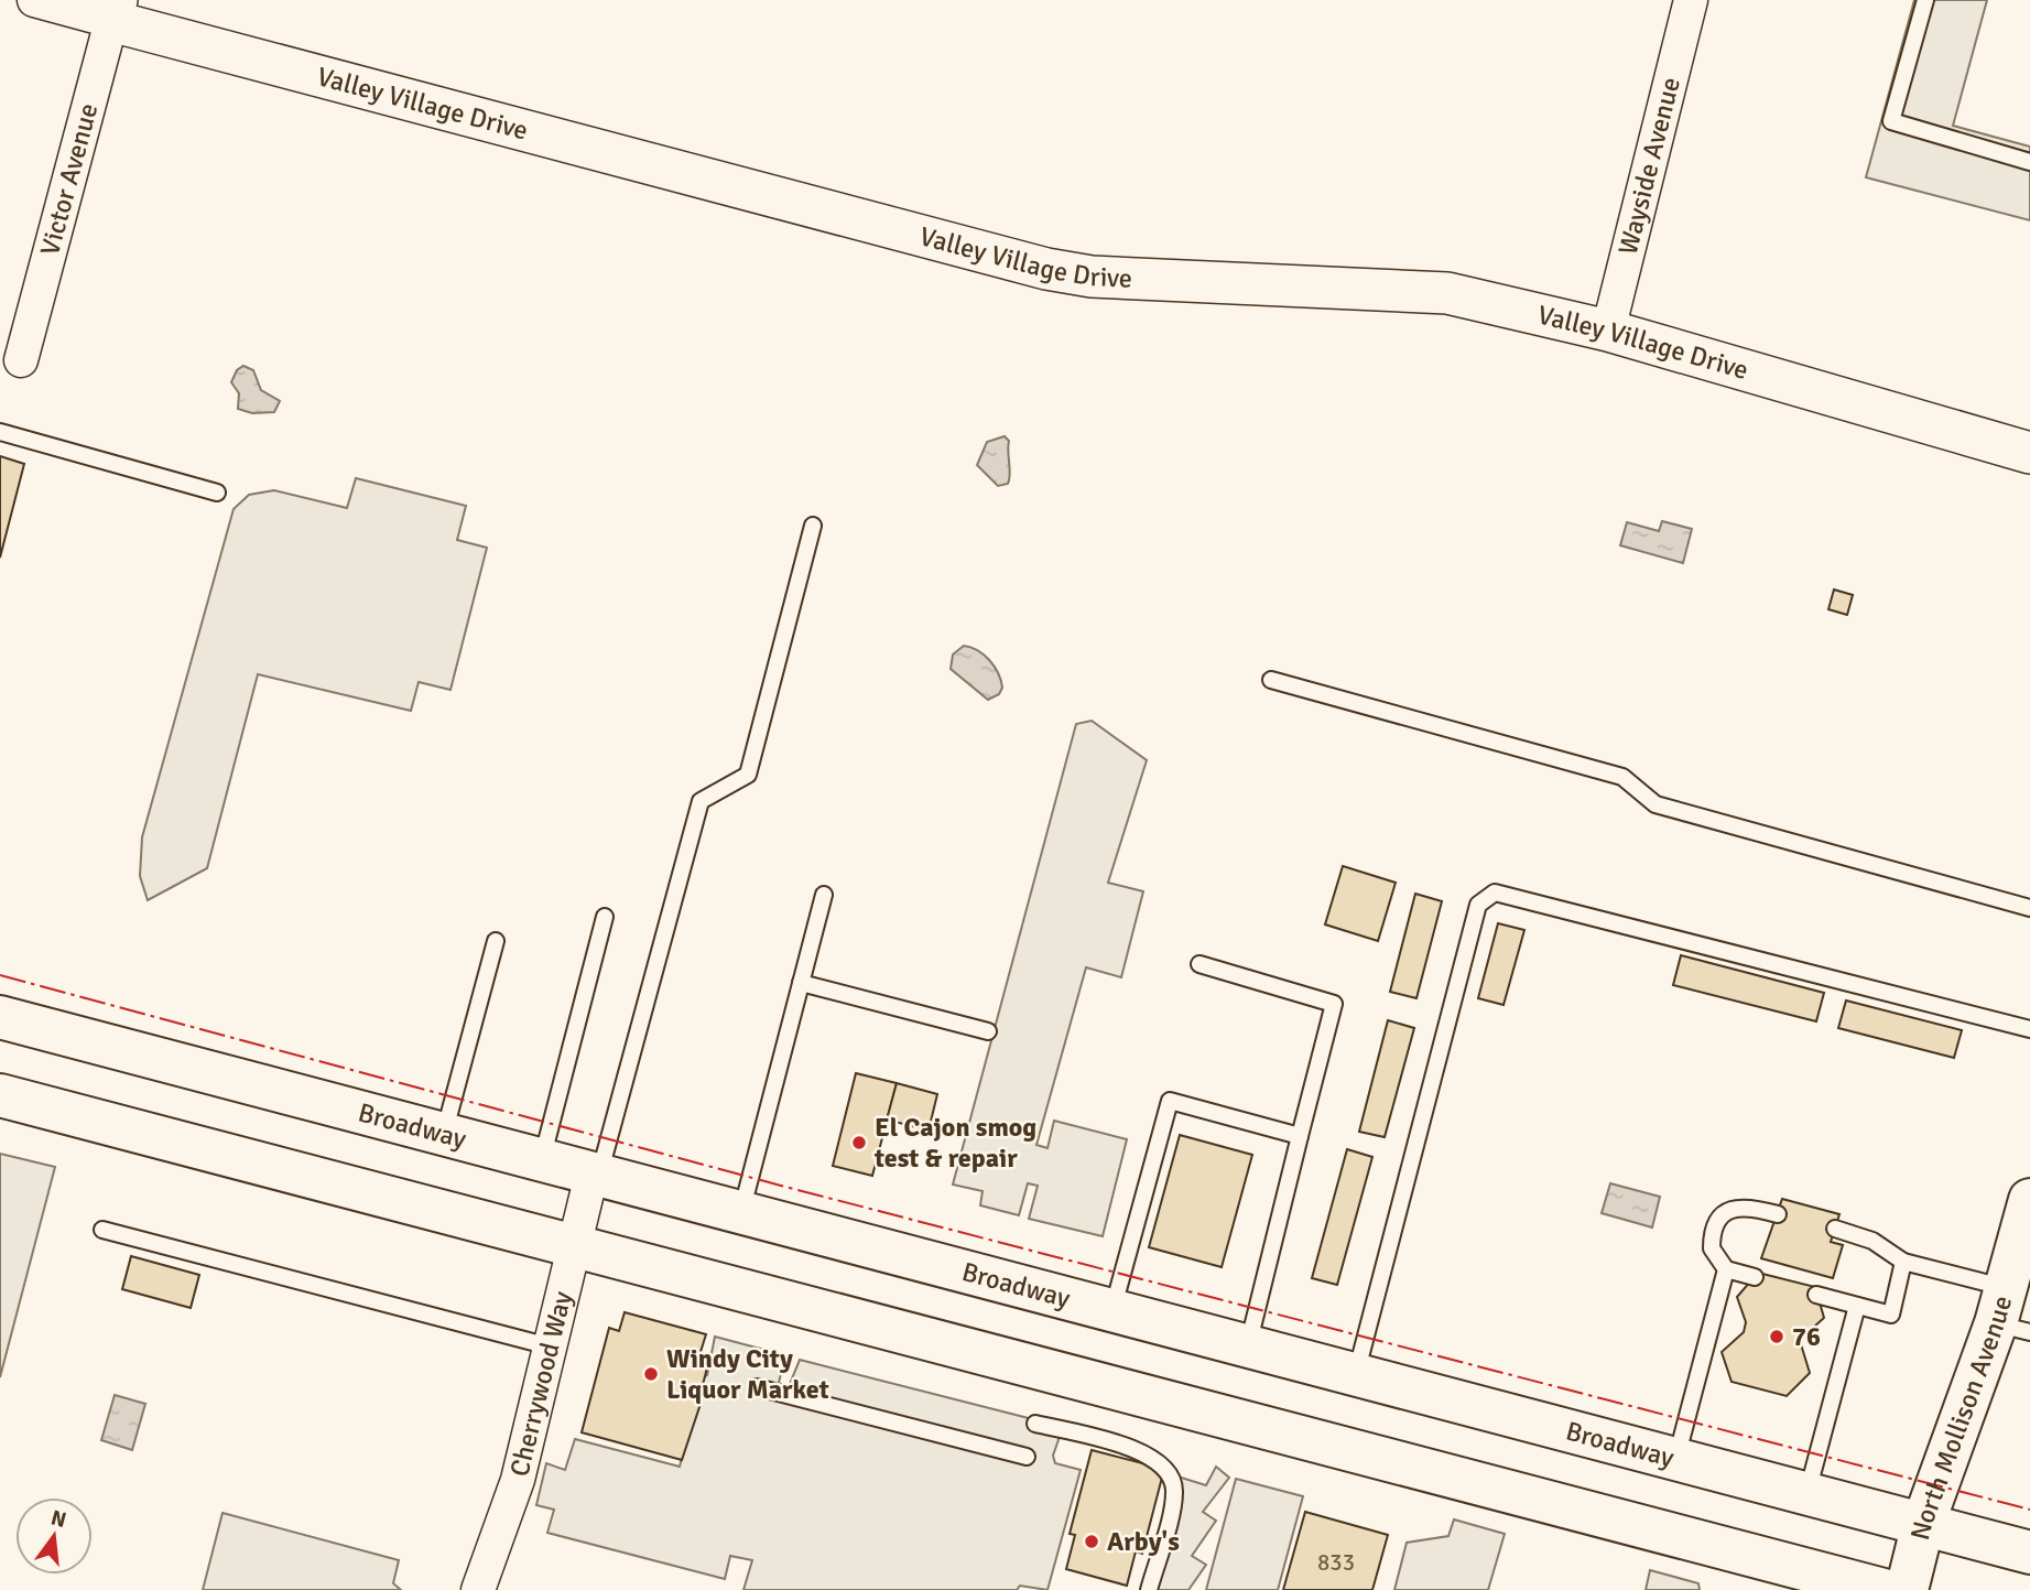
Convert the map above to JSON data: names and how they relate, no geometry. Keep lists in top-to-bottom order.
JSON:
{
  "streets": {
    "main road": ["Broadway", "North Mollison Avenue"],
    "street": [
      "Valley Village Drive",
      "Wayside Avenue",
      "Victor Avenue",
      "Cherrywood Way"
    ]
  },
  "crossings": [
    ["Valley Village Drive", "Wayside Avenue"],
    ["Valley Village Drive", "Victor Avenue"],
    ["Broadway", "Cherrywood Way"],
    ["Broadway", "North Mollison Avenue"]
  ],
  "places": [
    "El Cajon smog test & repair",
    "76",
    "Windy City Liquor Market",
    "Arby's"
  ],
  "house_numbers": ["833"],
  "north": "top"
}
